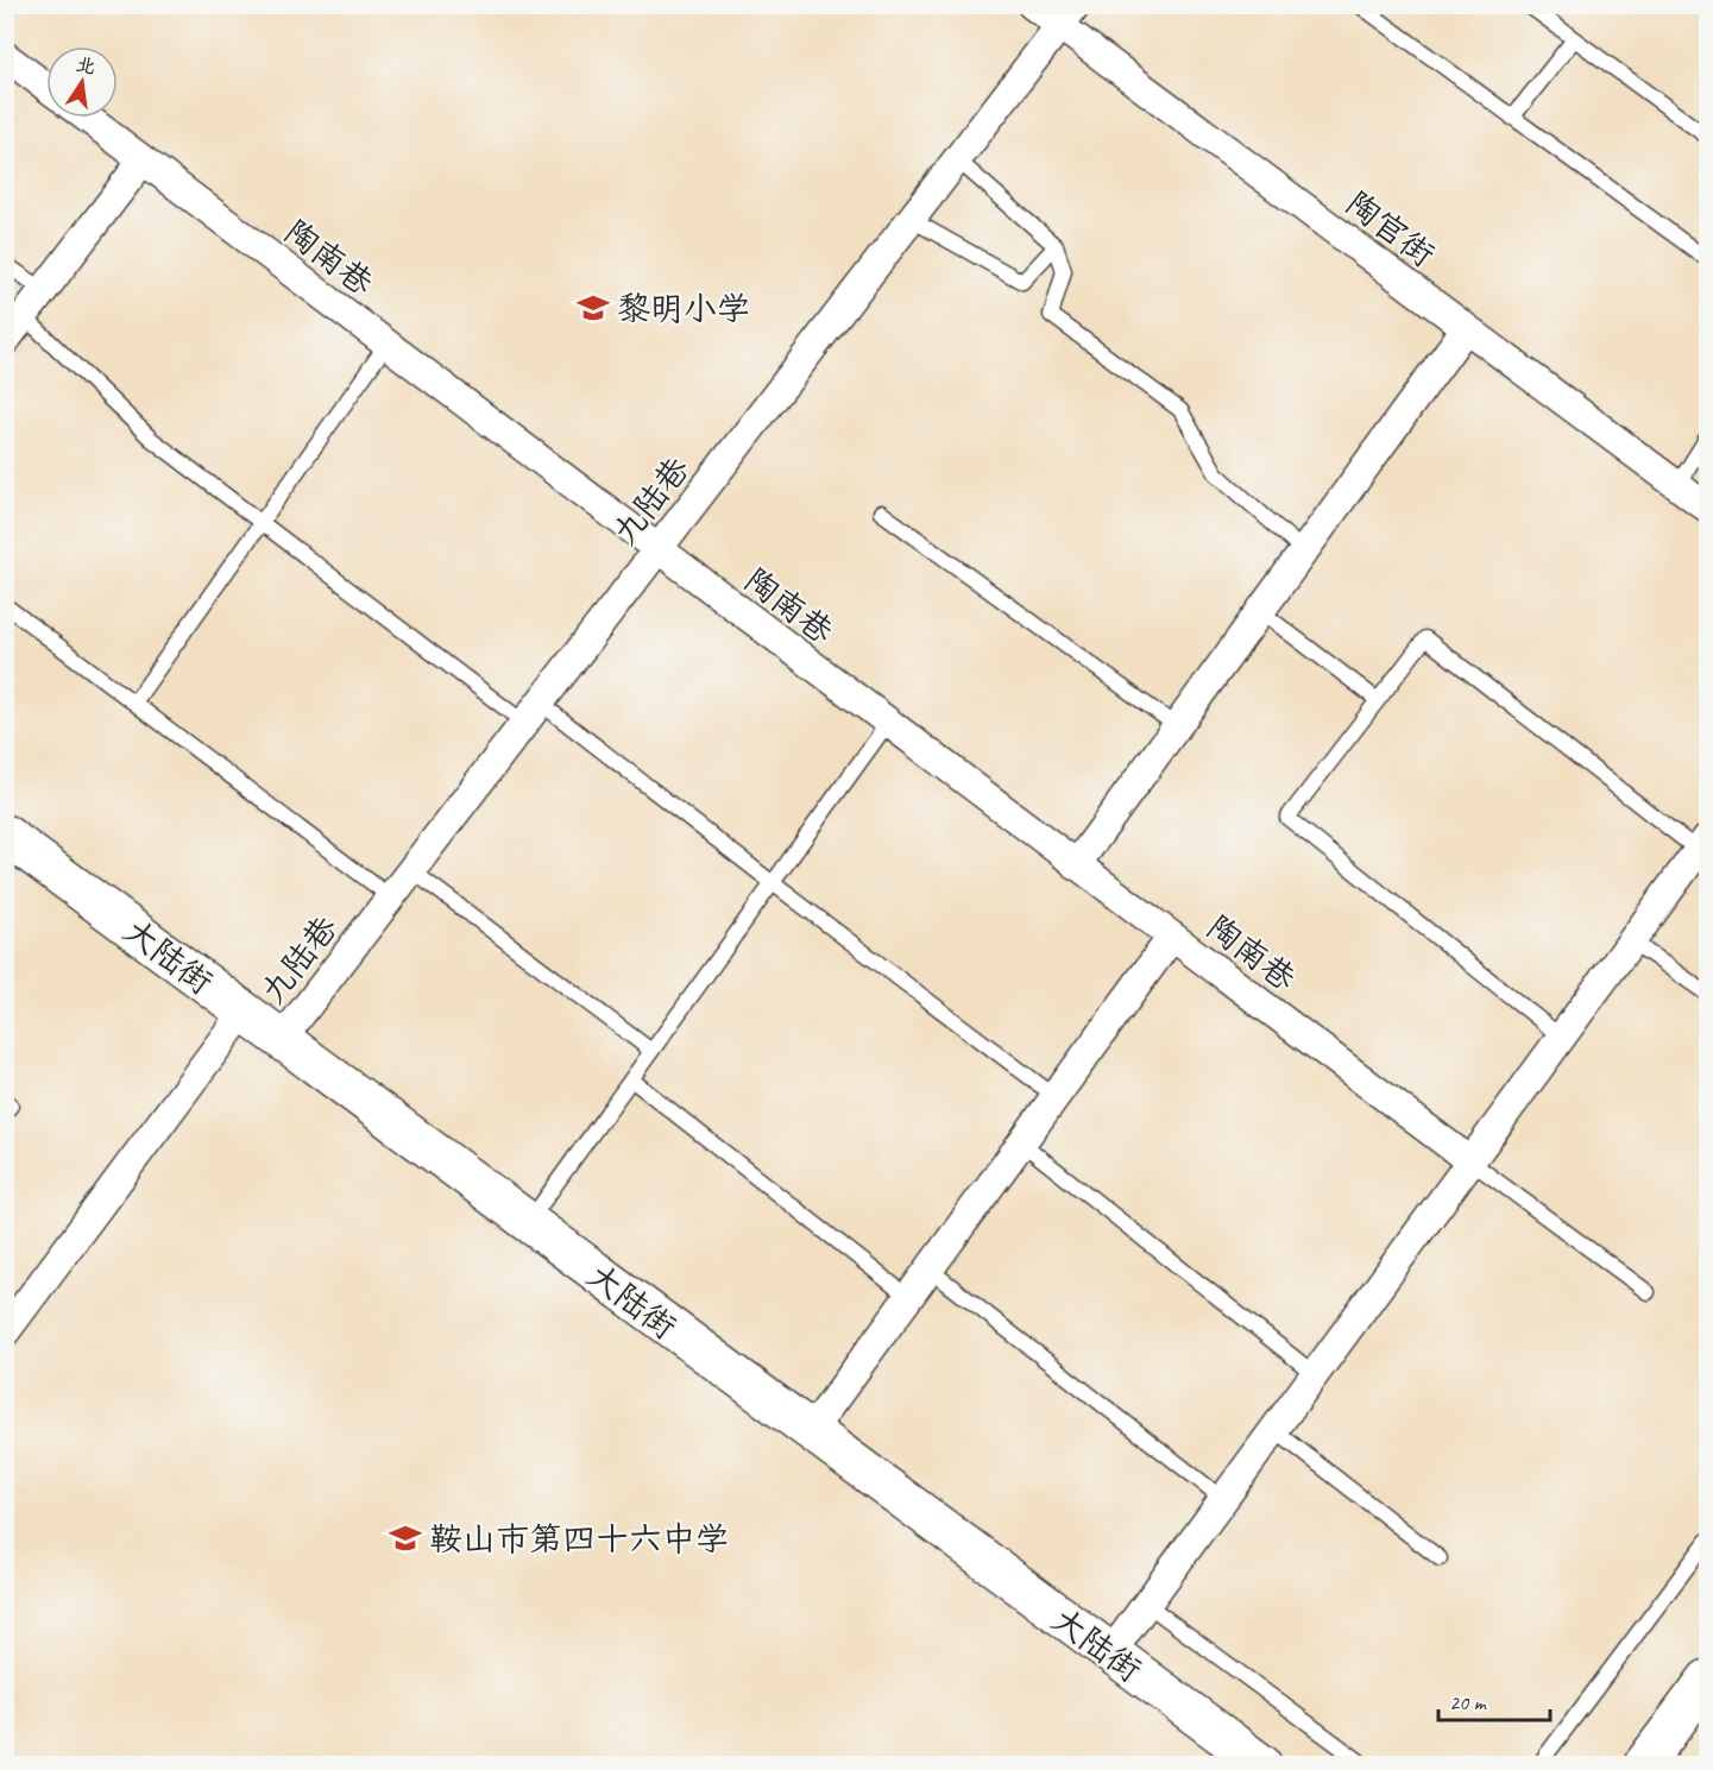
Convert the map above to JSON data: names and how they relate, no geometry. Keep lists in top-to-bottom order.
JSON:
{
  "streets": {
    "street": [
      "陶官街",
      "陶南巷",
      "九陆巷",
      "大陆街"
    ]
  },
  "crossings": [
    ["陶官街", "九陆巷"],
    ["陶南巷", "九陆巷"],
    ["九陆巷", "大陆街"]
  ],
  "places": {
    "school or university": ["黎明小学", "鞍山市第四十六中学"]
  },
  "scale_bar": "20 m",
  "north": "top"
}
